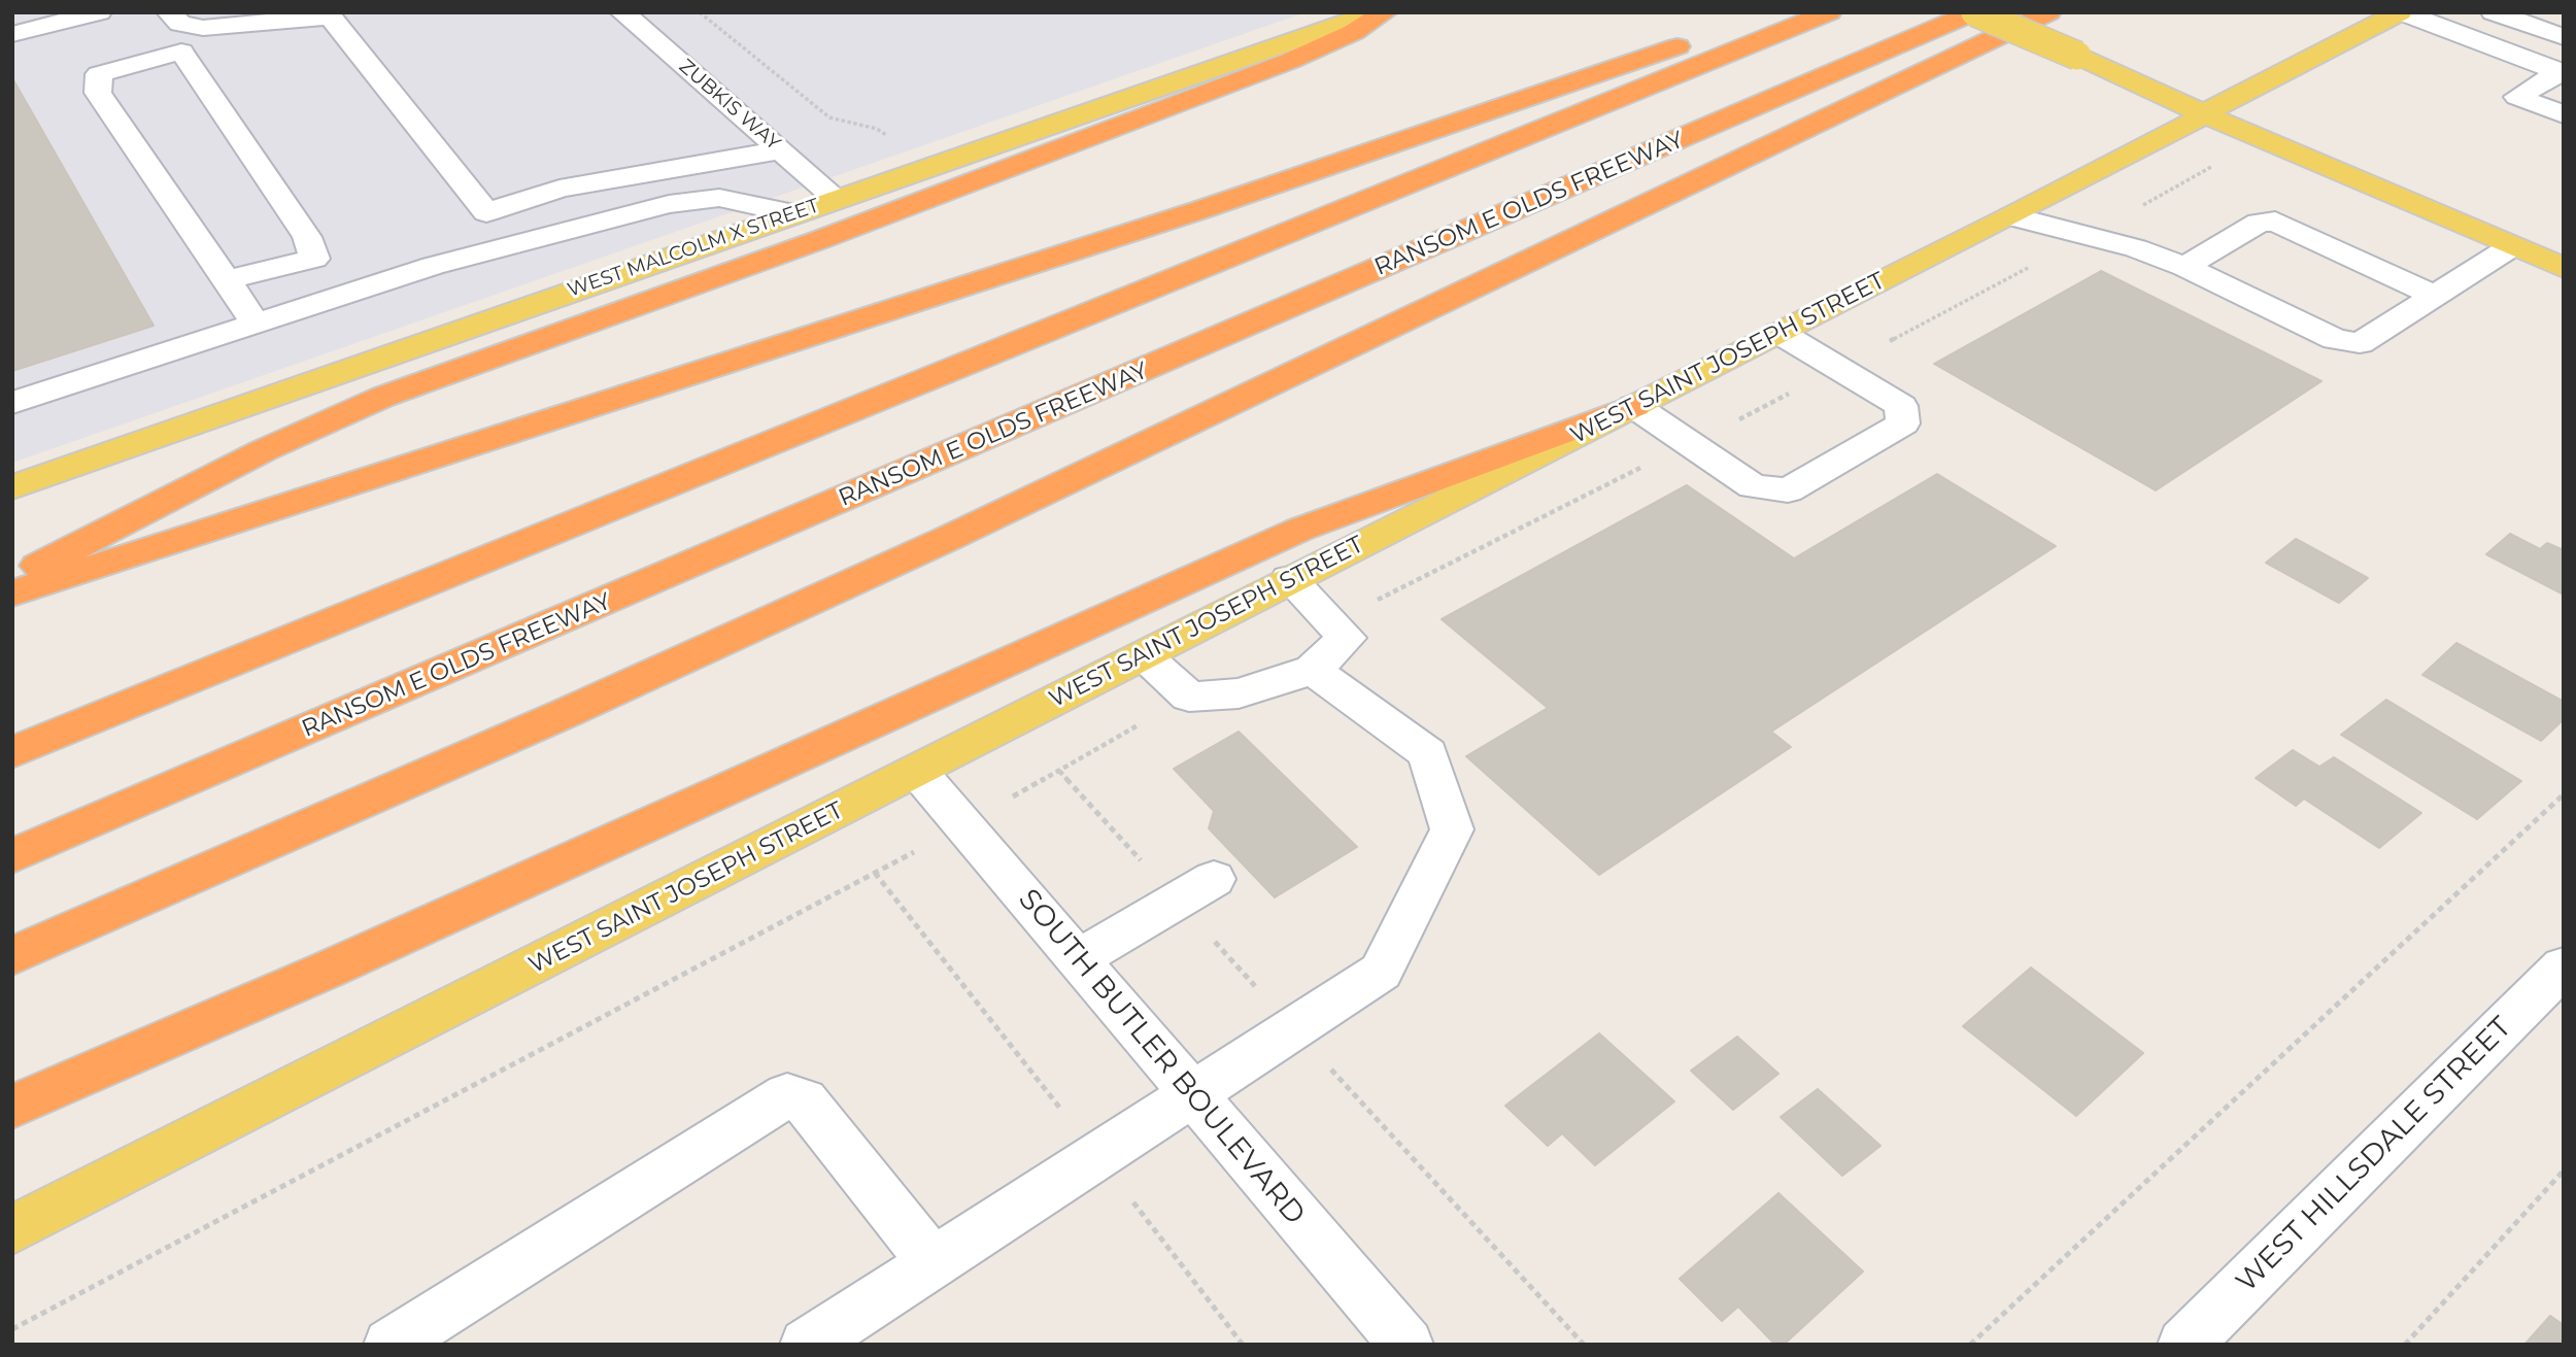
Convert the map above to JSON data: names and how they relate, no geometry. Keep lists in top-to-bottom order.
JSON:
{
  "streets": {
    "highway": ["RANSOM E OLDS FREEWAY"],
    "main road": ["WEST MALCOLM X STREET", "WEST SAINT JOSEPH STREET"],
    "street": ["ZUBKIS WAY", "SOUTH BUTLER BOULEVARD", "WEST HILLSDALE STREET"]
  },
  "crossings": [
    ["ZUBKIS WAY", "WEST MALCOLM X STREET"],
    ["WEST SAINT JOSEPH STREET", "SOUTH BUTLER BOULEVARD"]
  ]
}
